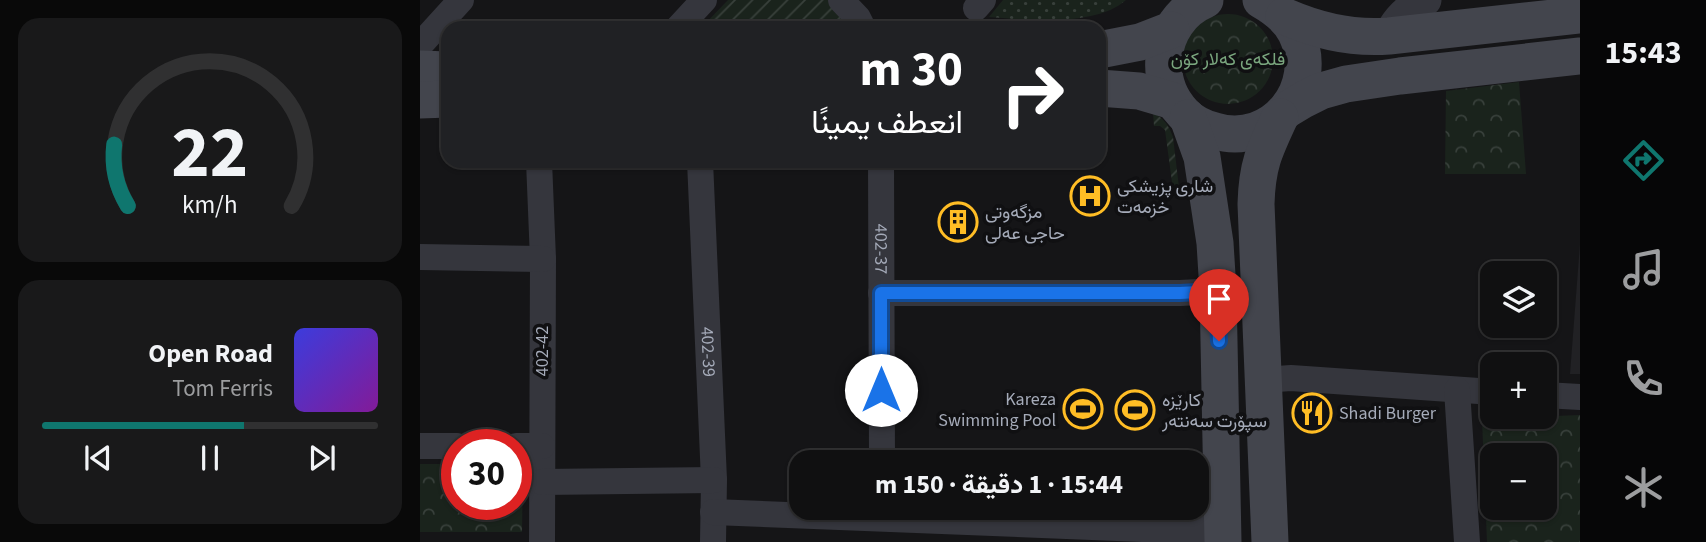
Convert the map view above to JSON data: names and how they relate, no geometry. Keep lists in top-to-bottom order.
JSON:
{
  "streets": {
    "street": ["402-37", "402-42", "402-39"]
  },
  "parks": ["فلکەی کەلار کۆن"],
  "places": {
    "hospital": ["شاری پزیشکی خزمەت"],
    "building": ["مزگەوتی حاجی عەلی"],
    "sports": ["Kareza Swimming Pool", "کارێزە سپۆرت سەنتەر"],
    "restaurant": ["Shadi Burger"]
  },
  "page": {
    "tabs": "15:43",
    "turn": ["30 m", "انعطف يمينًا"],
    "map_buttons": ["+", "−"],
    "song": ["Open Road", "Tom Ferris"],
    "limit": "30",
    "trip": "15:44 · 1 دقيقة · 150 m",
    "gauge": ["22", "km/h"]
  }
}
